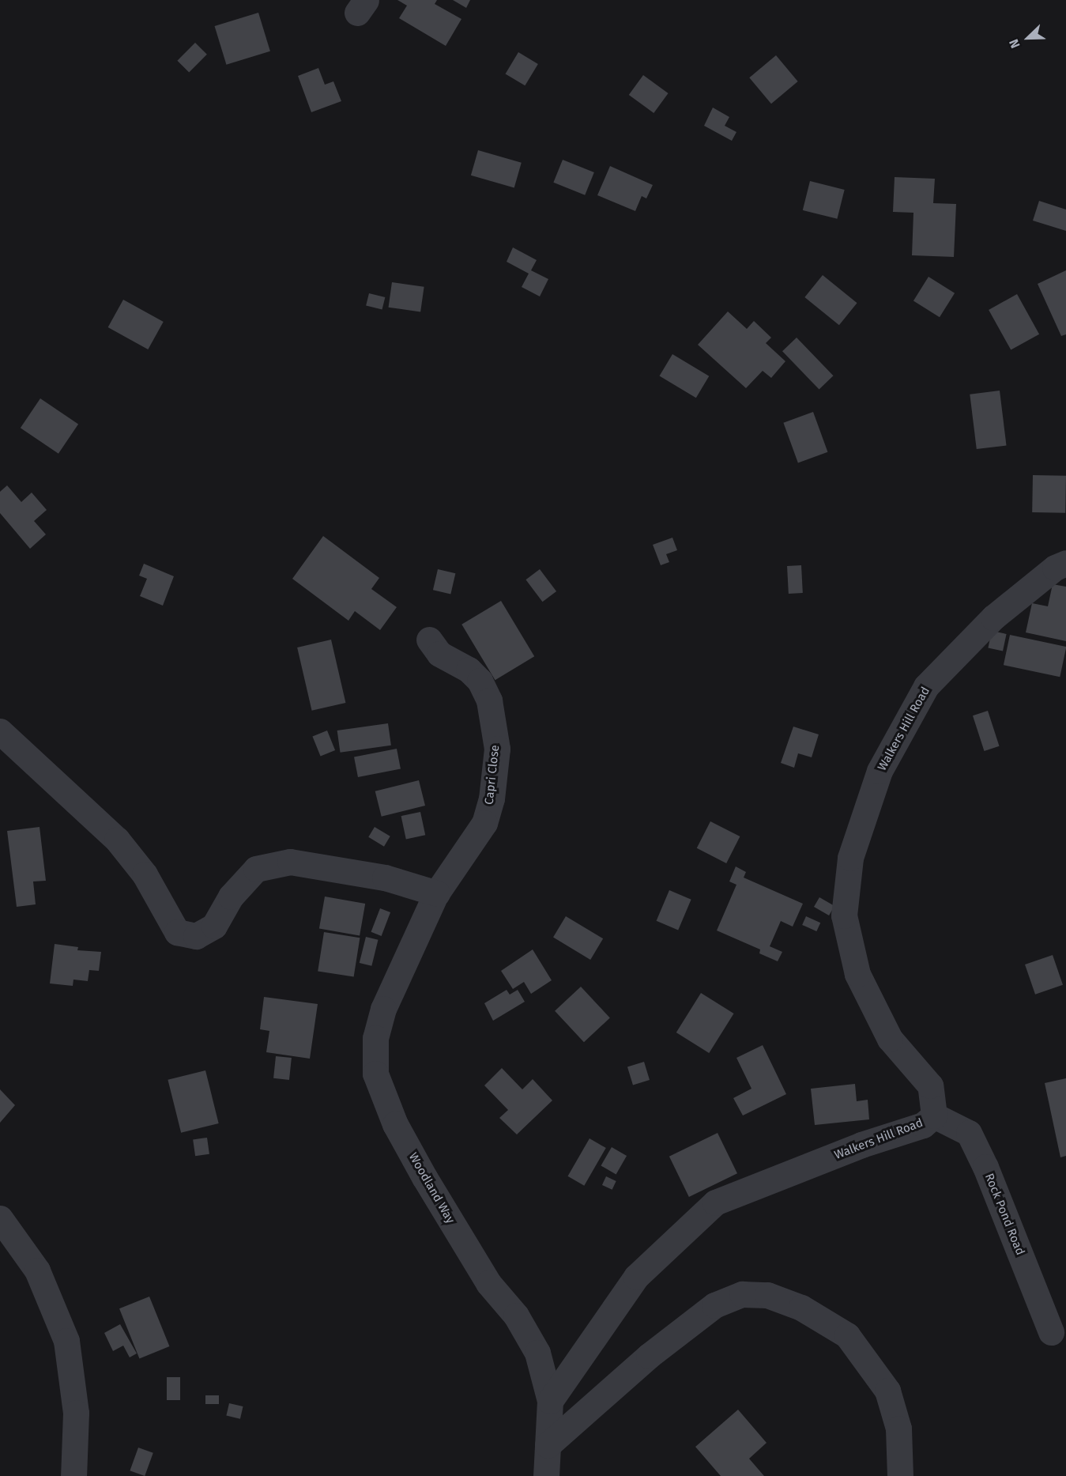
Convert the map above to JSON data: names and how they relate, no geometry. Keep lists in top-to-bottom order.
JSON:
{
  "streets": {
    "street": [
      "Walkers Hill Road",
      "Capri Close",
      "Woodland Way",
      "Rock Pond Road"
    ]
  },
  "crossings": [
    ["Walkers Hill Road", "Woodland Way"],
    ["Walkers Hill Road", "Rock Pond Road"],
    ["Capri Close", "Woodland Way"]
  ],
  "north": "bottom left"
}
